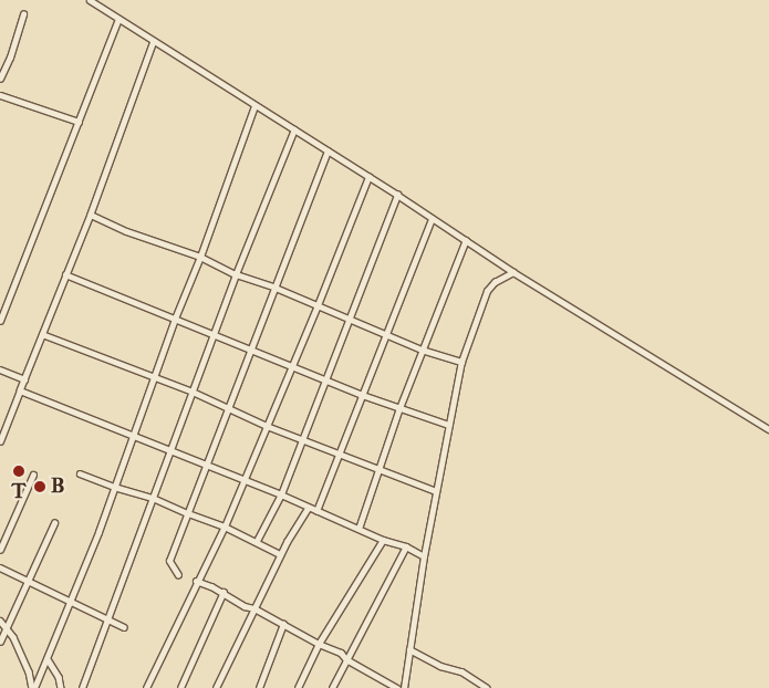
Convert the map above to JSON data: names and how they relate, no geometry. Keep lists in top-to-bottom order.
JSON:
{
  "places": ["T", "B"]
}
